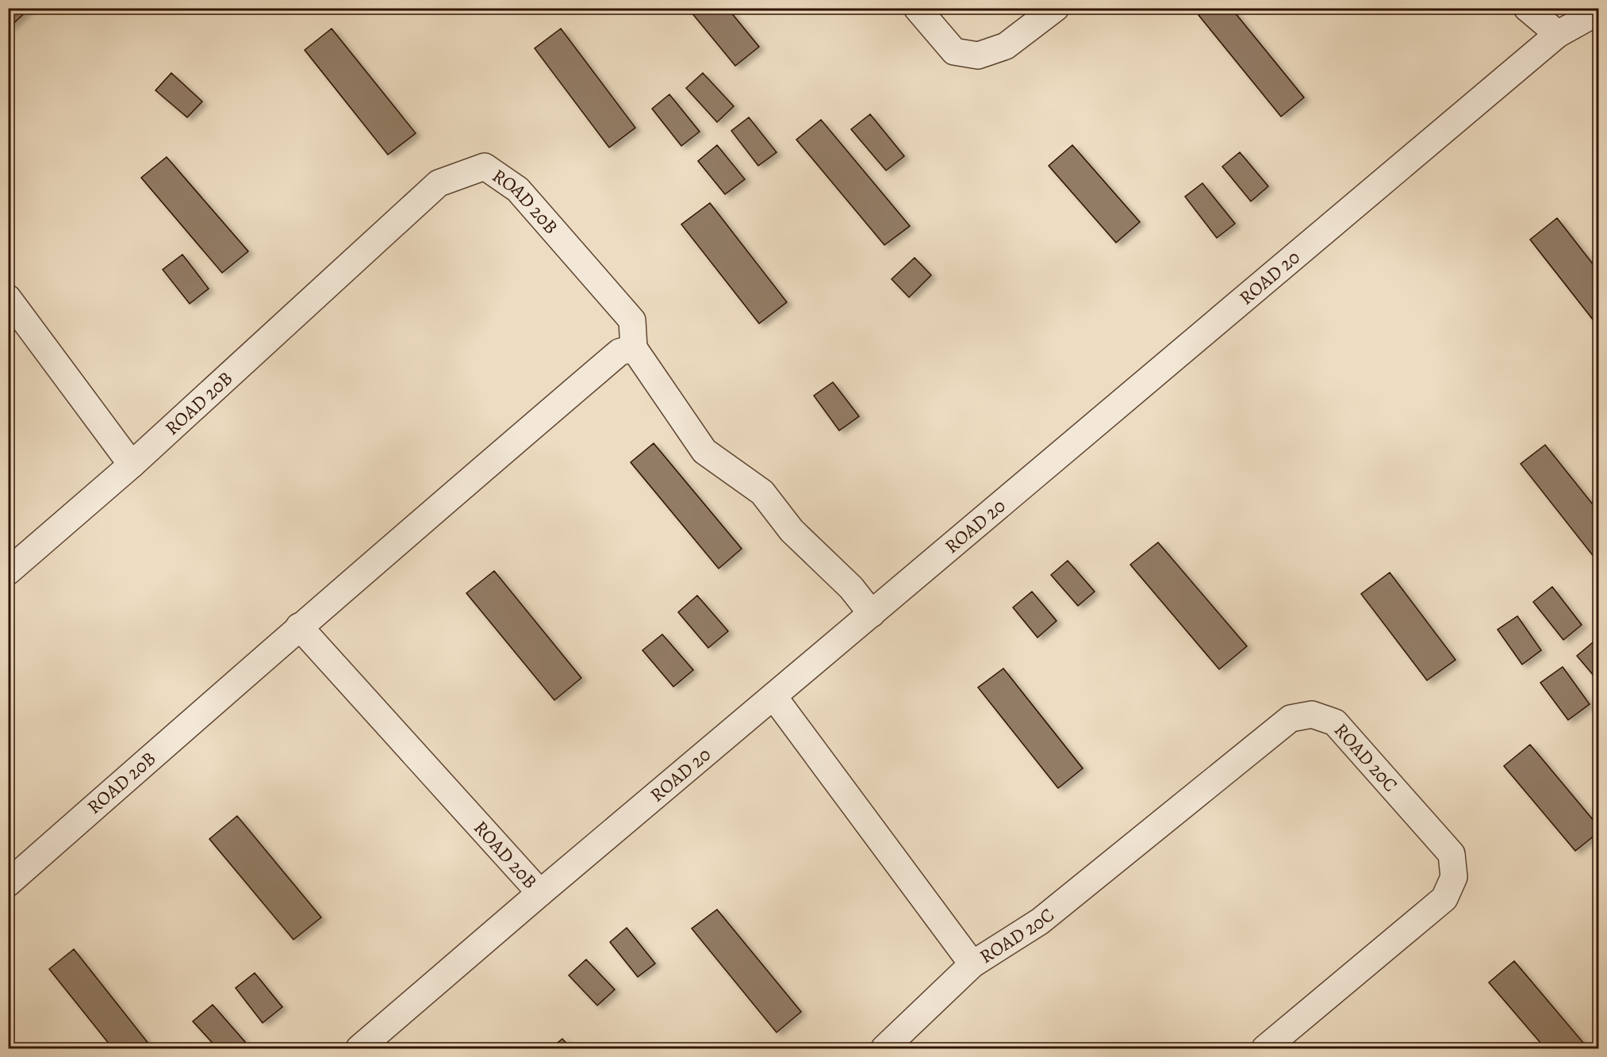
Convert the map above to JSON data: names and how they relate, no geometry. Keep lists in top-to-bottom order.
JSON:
{
  "streets": {
    "street": ["ROAD 20B", "ROAD 20", "ROAD 20C"]
  },
  "crossings": [
    ["ROAD 20B", "ROAD 20"],
    ["ROAD 20", "ROAD 20C"]
  ]
}
